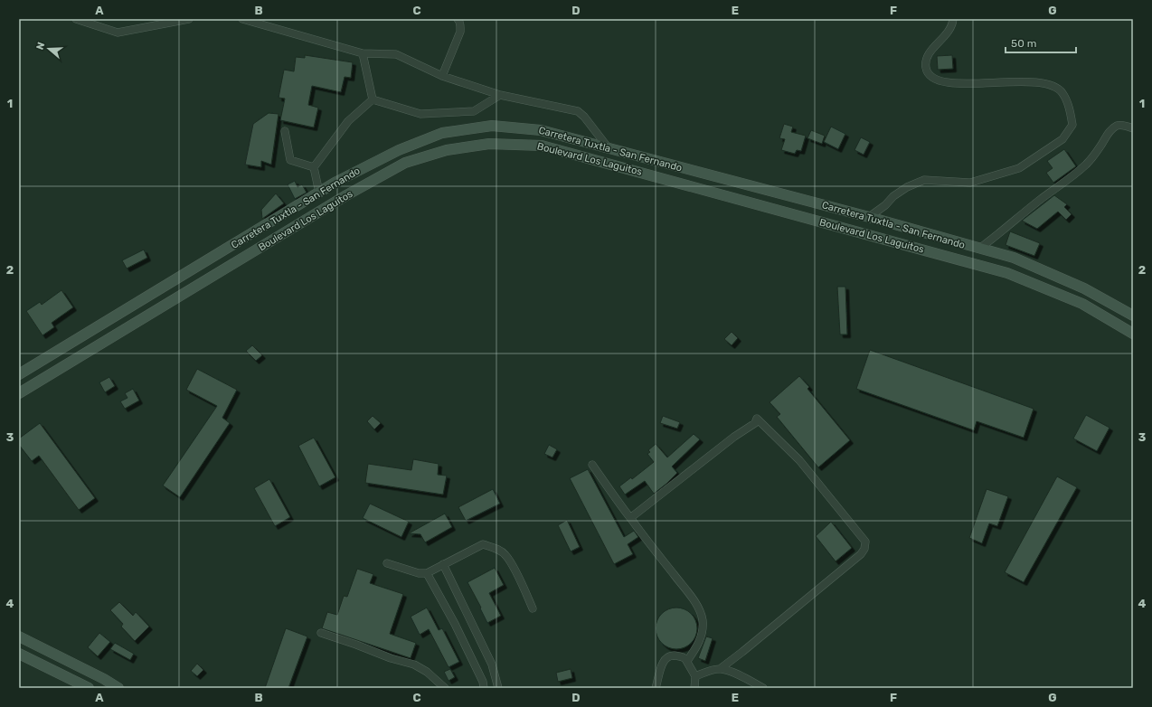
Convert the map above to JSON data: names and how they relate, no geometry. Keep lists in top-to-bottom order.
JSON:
{
  "streets": {
    "main road": ["Carretera Tuxtla - San Fernando", "Boulevard Los Laguitos"]
  },
  "scale_bar": "50 m",
  "north": "left",
  "grid": {
    "columns": [
      "A",
      "B",
      "C",
      "D",
      "E",
      "F",
      "G"
    ],
    "rows": [
      "1",
      "2",
      "3",
      "4"
    ]
  }
}
